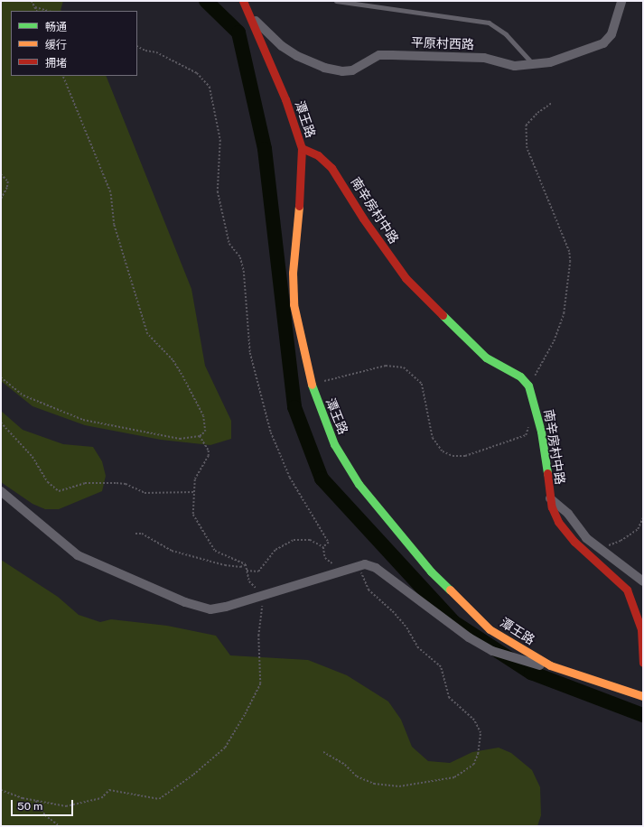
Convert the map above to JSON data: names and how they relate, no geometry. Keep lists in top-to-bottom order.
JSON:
{
  "streets": {
    "main road": ["潭王路", "南辛房村中路"],
    "street": ["平原村西路"]
  },
  "crossings": [
    ["平原村西路", "潭王路"],
    ["潭王路", "南辛房村中路"]
  ],
  "legend": ["畅通", "缓行", "拥堵"],
  "scale_bar": "50 m"
}
